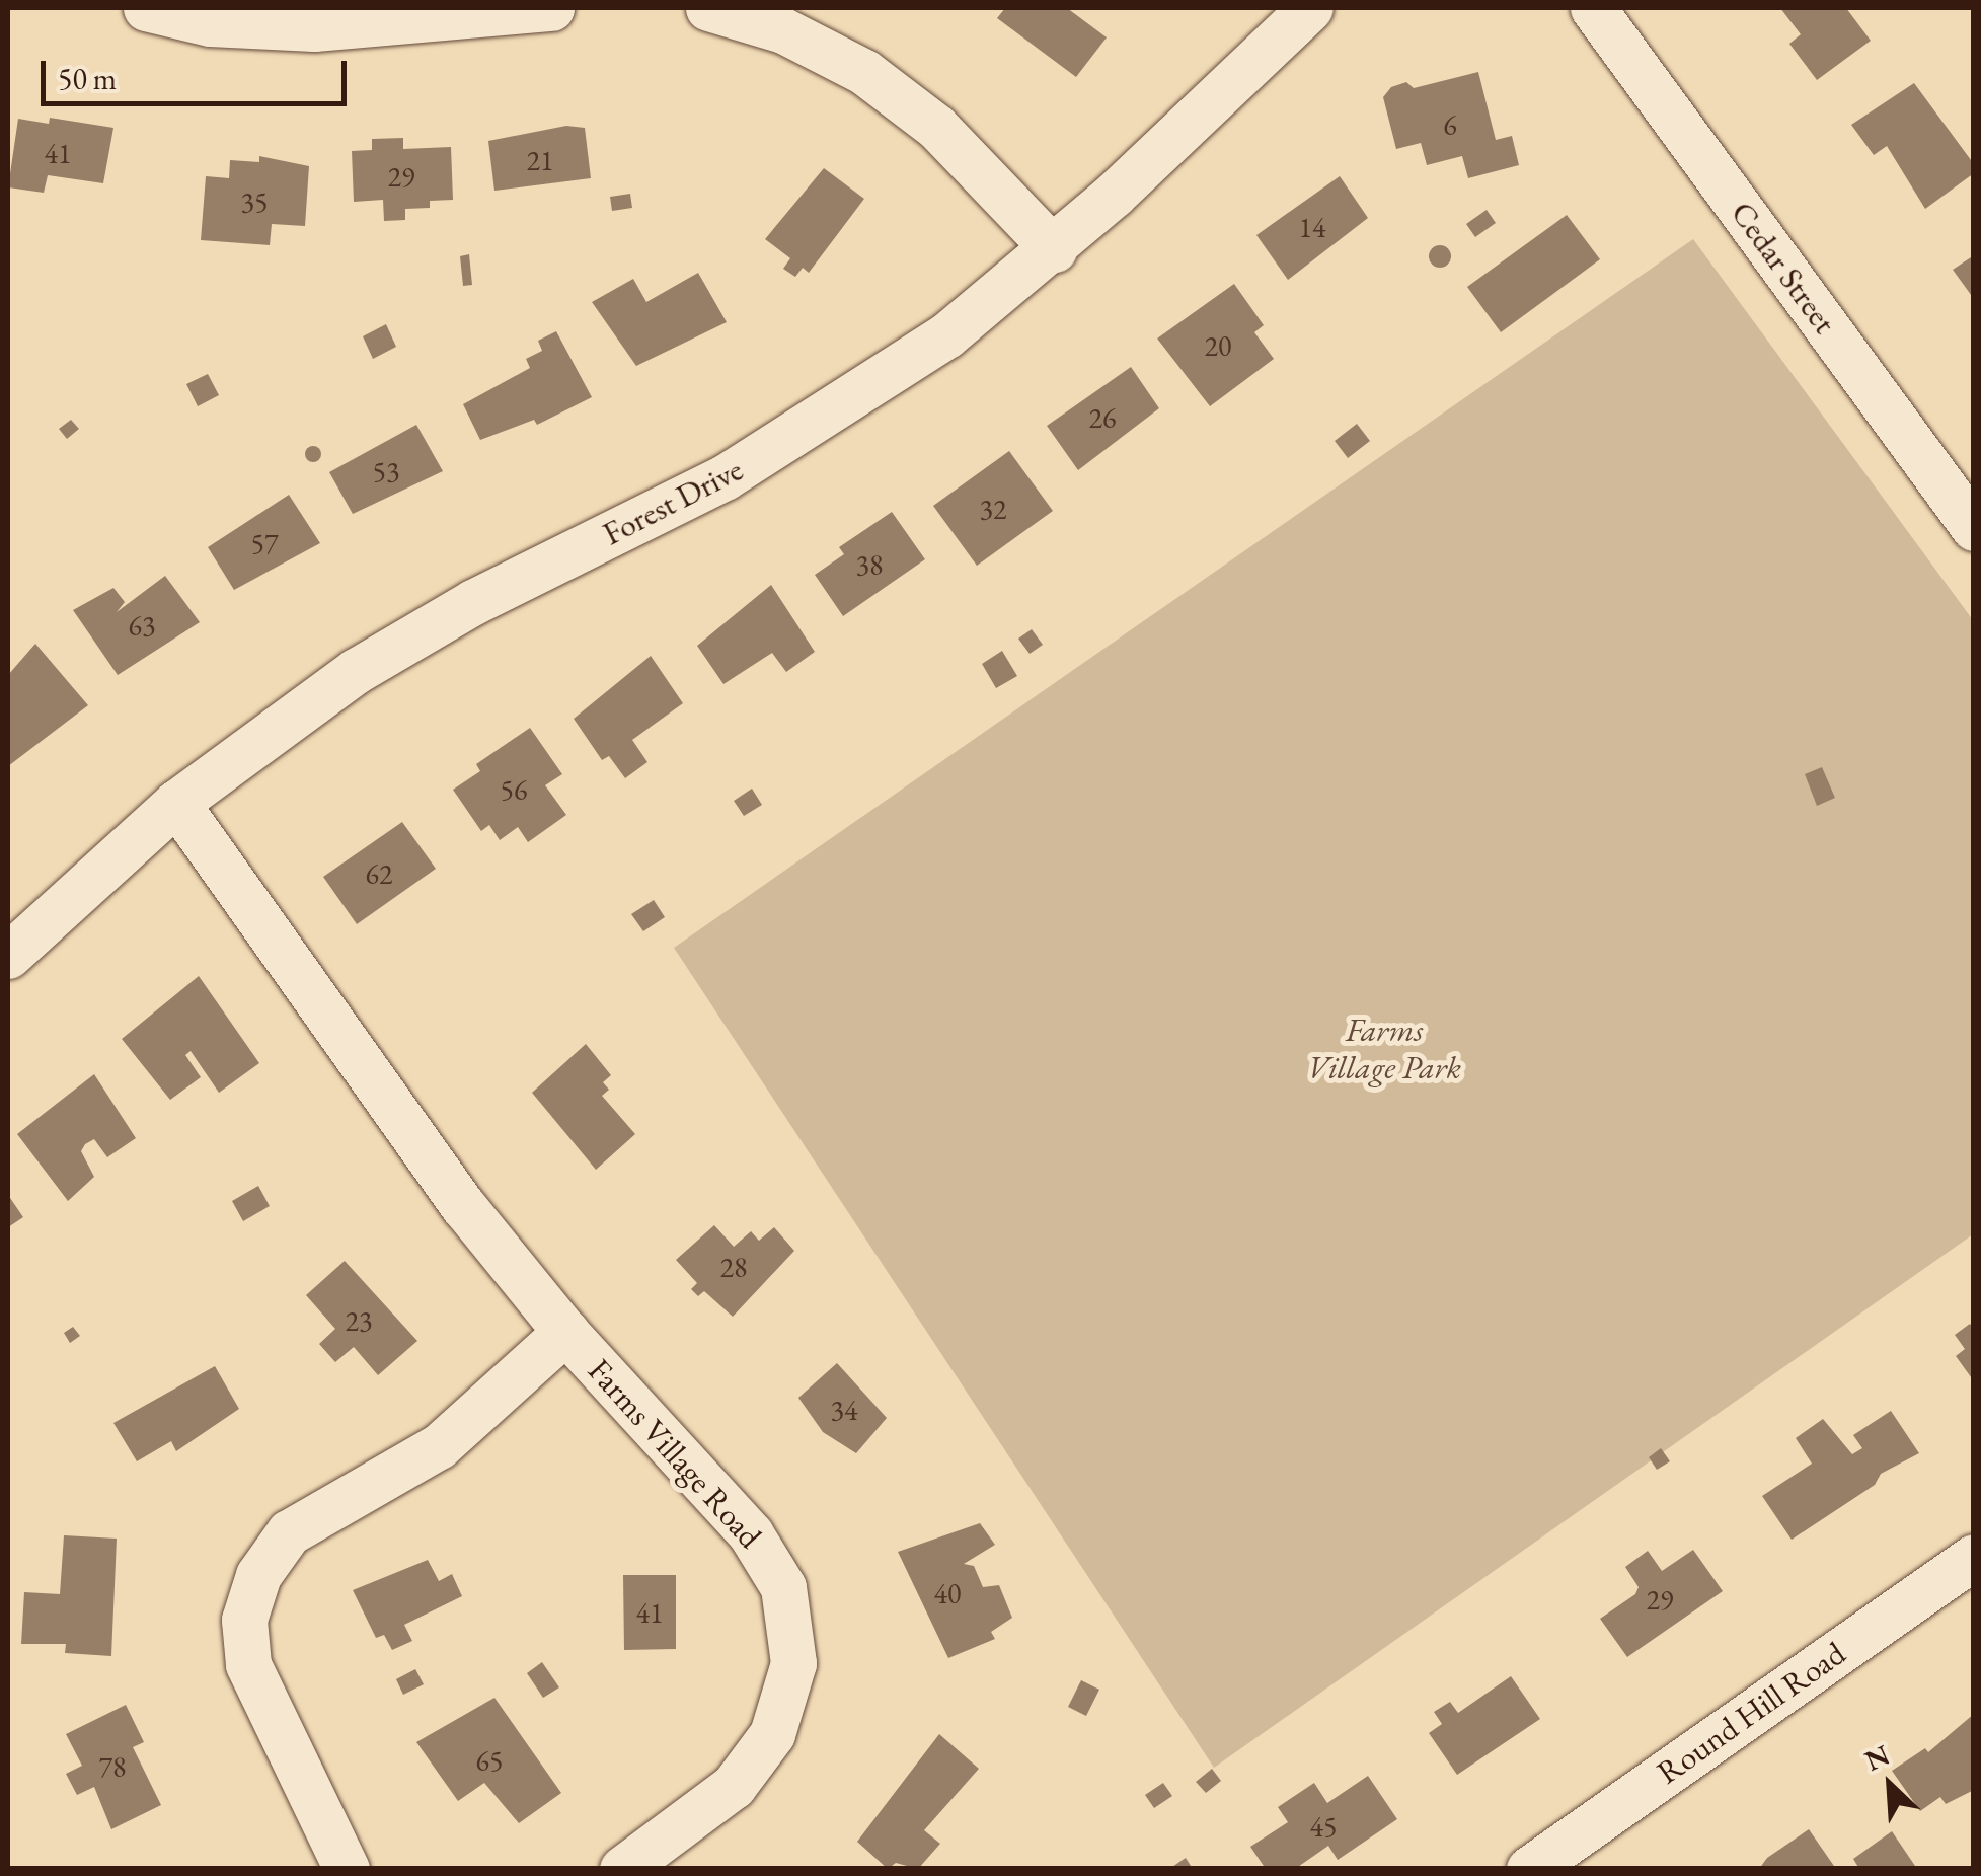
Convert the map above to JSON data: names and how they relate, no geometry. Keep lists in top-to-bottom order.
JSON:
{
  "streets": {
    "street": [
      "Cedar Street",
      "Forest Drive",
      "Farms Village Road",
      "Round Hill Road"
    ]
  },
  "crossings": [
    ["Forest Drive", "Farms Village Road"]
  ],
  "parks": ["Farms Village Park"],
  "house_numbers": [
    "6",
    "41",
    "21",
    "29",
    "35",
    "14",
    "20",
    "26",
    "53",
    "32",
    "57",
    "38",
    "63",
    "56",
    "62",
    "28",
    "23",
    "34",
    "40",
    "29",
    "41",
    "65",
    "78",
    "45"
  ],
  "scale_bar": "50 m",
  "north": "top left"
}
